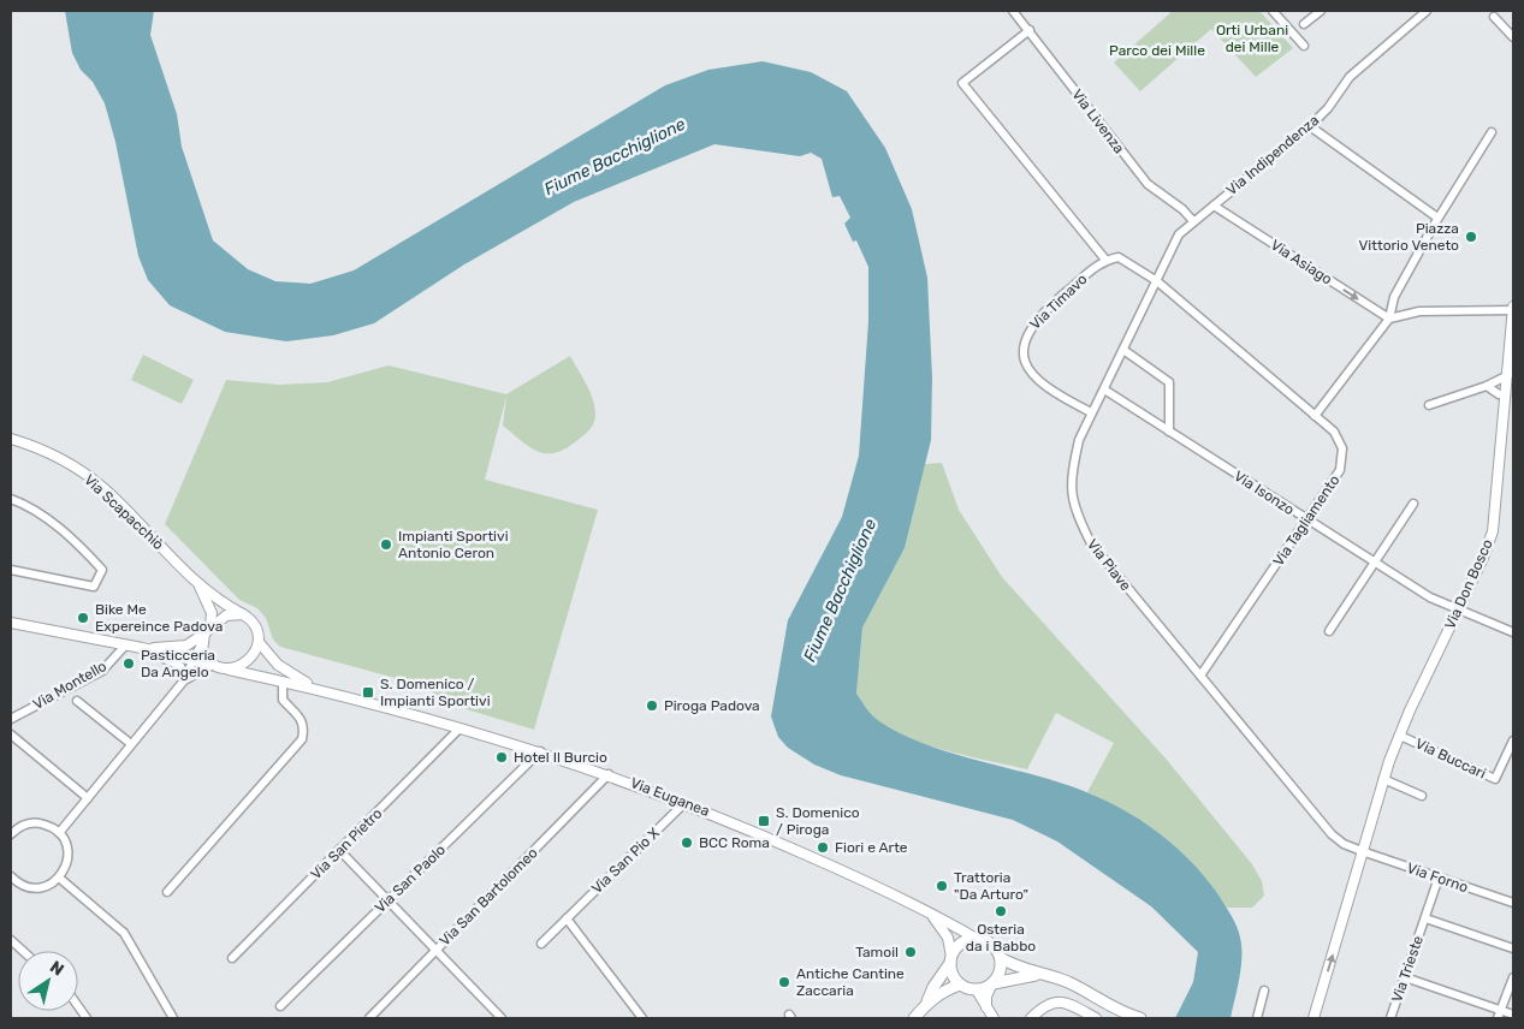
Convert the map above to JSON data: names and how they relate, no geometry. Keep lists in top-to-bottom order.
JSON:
{
  "streets": {
    "main road": ["Via Euganea"],
    "street": [
      "Via Livenza",
      "Via Indipendenza",
      "Via Asiago",
      "Via Timavo",
      "Via Isonzo",
      "Via Scapacchiò",
      "Via Tagliamento",
      "Via Piave",
      "Via Don Bosco",
      "Via Montello",
      "Via Buccari",
      "Via San Pietro",
      "Via San Pio X",
      "Via Forno",
      "Via San Paolo",
      "Via San Bartolomeo",
      "Via Trieste"
    ]
  },
  "crossings": [
    ["Via Livenza", "Via Indipendenza"],
    ["Via Livenza", "Via Piave"],
    ["Via Indipendenza", "Via Asiago"],
    ["Via Indipendenza", "Via Piave"],
    ["Via Timavo", "Via Piave"],
    ["Via Isonzo", "Via Tagliamento"],
    ["Via Isonzo", "Via Piave"],
    ["Via Isonzo", "Via Don Bosco"],
    ["Via Scapacchiò", "Via Euganea"],
    ["Via Tagliamento", "Via Piave"],
    ["Via Piave", "Via Don Bosco"],
    ["Via Piave", "Via Forno"],
    ["Via Don Bosco", "Via Buccari"],
    ["Via Don Bosco", "Via Forno"],
    ["Via Montello", "Via Euganea"],
    ["Via Euganea", "Via San Pietro"],
    ["Via Euganea", "Via San Pio X"],
    ["Via Euganea", "Via San Paolo"],
    ["Via Euganea", "Via San Bartolomeo"],
    ["Via Forno", "Via Trieste"]
  ],
  "one_way": ["Via Asiago"],
  "water": ["Fiume Bacchiglione"],
  "parks": ["Orti Urbani dei Mille", "Parco dei Mille"],
  "places": {
    "other": [
      "Piazza Vittorio Veneto",
      "Impianti Sportivi Antonio Ceron",
      "Bike Me Expereince Padova",
      "Pasticceria Da Angelo",
      "Piroga Padova",
      "Hotel Il Burcio",
      "BCC Roma",
      "Fiori e Arte",
      "Trattoria \"Da Arturo\"",
      "Osteria da i Babbo",
      "Tamoil",
      "Antiche Cantine Zaccaria"
    ],
    "transit": ["S. Domenico / Impianti Sportivi", "S. Domenico / Piroga"]
  },
  "north": "top right"
}
